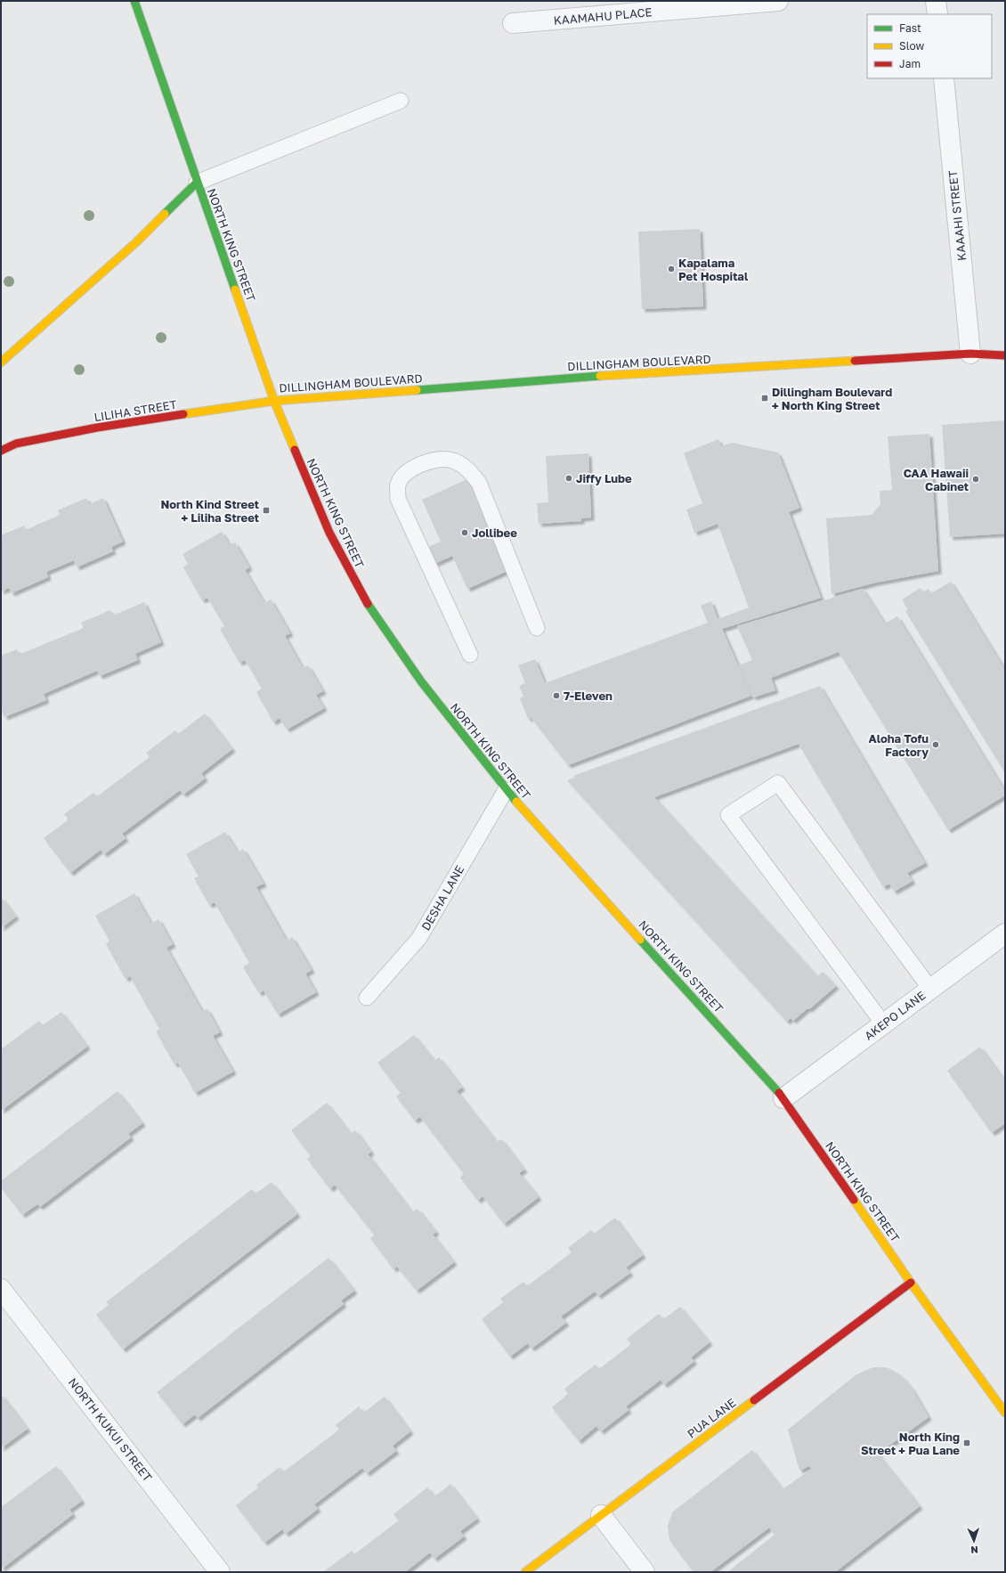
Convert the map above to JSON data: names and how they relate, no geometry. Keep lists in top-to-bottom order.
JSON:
{
  "streets": {
    "main road": [
      "NORTH KING STREET",
      "DILLINGHAM BOULEVARD",
      "LILIHA STREET",
      "PUA LANE"
    ],
    "street": [
      "KAAMAHU PLACE",
      "KAAAHI STREET",
      "AKEPO LANE",
      "NORTH KUKUI STREET"
    ],
    "lane": ["DESHA LANE"]
  },
  "crossings": [
    ["KAAAHI STREET", "DILLINGHAM BOULEVARD"],
    ["NORTH KING STREET", "DILLINGHAM BOULEVARD"],
    ["NORTH KING STREET", "LILIHA STREET"],
    ["NORTH KING STREET", "DESHA LANE"],
    ["NORTH KING STREET", "AKEPO LANE"],
    ["NORTH KING STREET", "PUA LANE"],
    ["DILLINGHAM BOULEVARD", "LILIHA STREET"]
  ],
  "places": {
    "other": [
      "Kapalama Pet Hospital",
      "Jiffy Lube",
      "CAA Hawaii Cabinet",
      "Jollibee",
      "7-Eleven",
      "Aloha Tofu Factory"
    ],
    "transit": ["Dillingham Boulevard + North King Street", "North Kind Street + Liliha Street", "North King Street + Pua Lane"]
  },
  "legend": ["Fast", "Slow", "Jam"],
  "north": "bottom"
}
